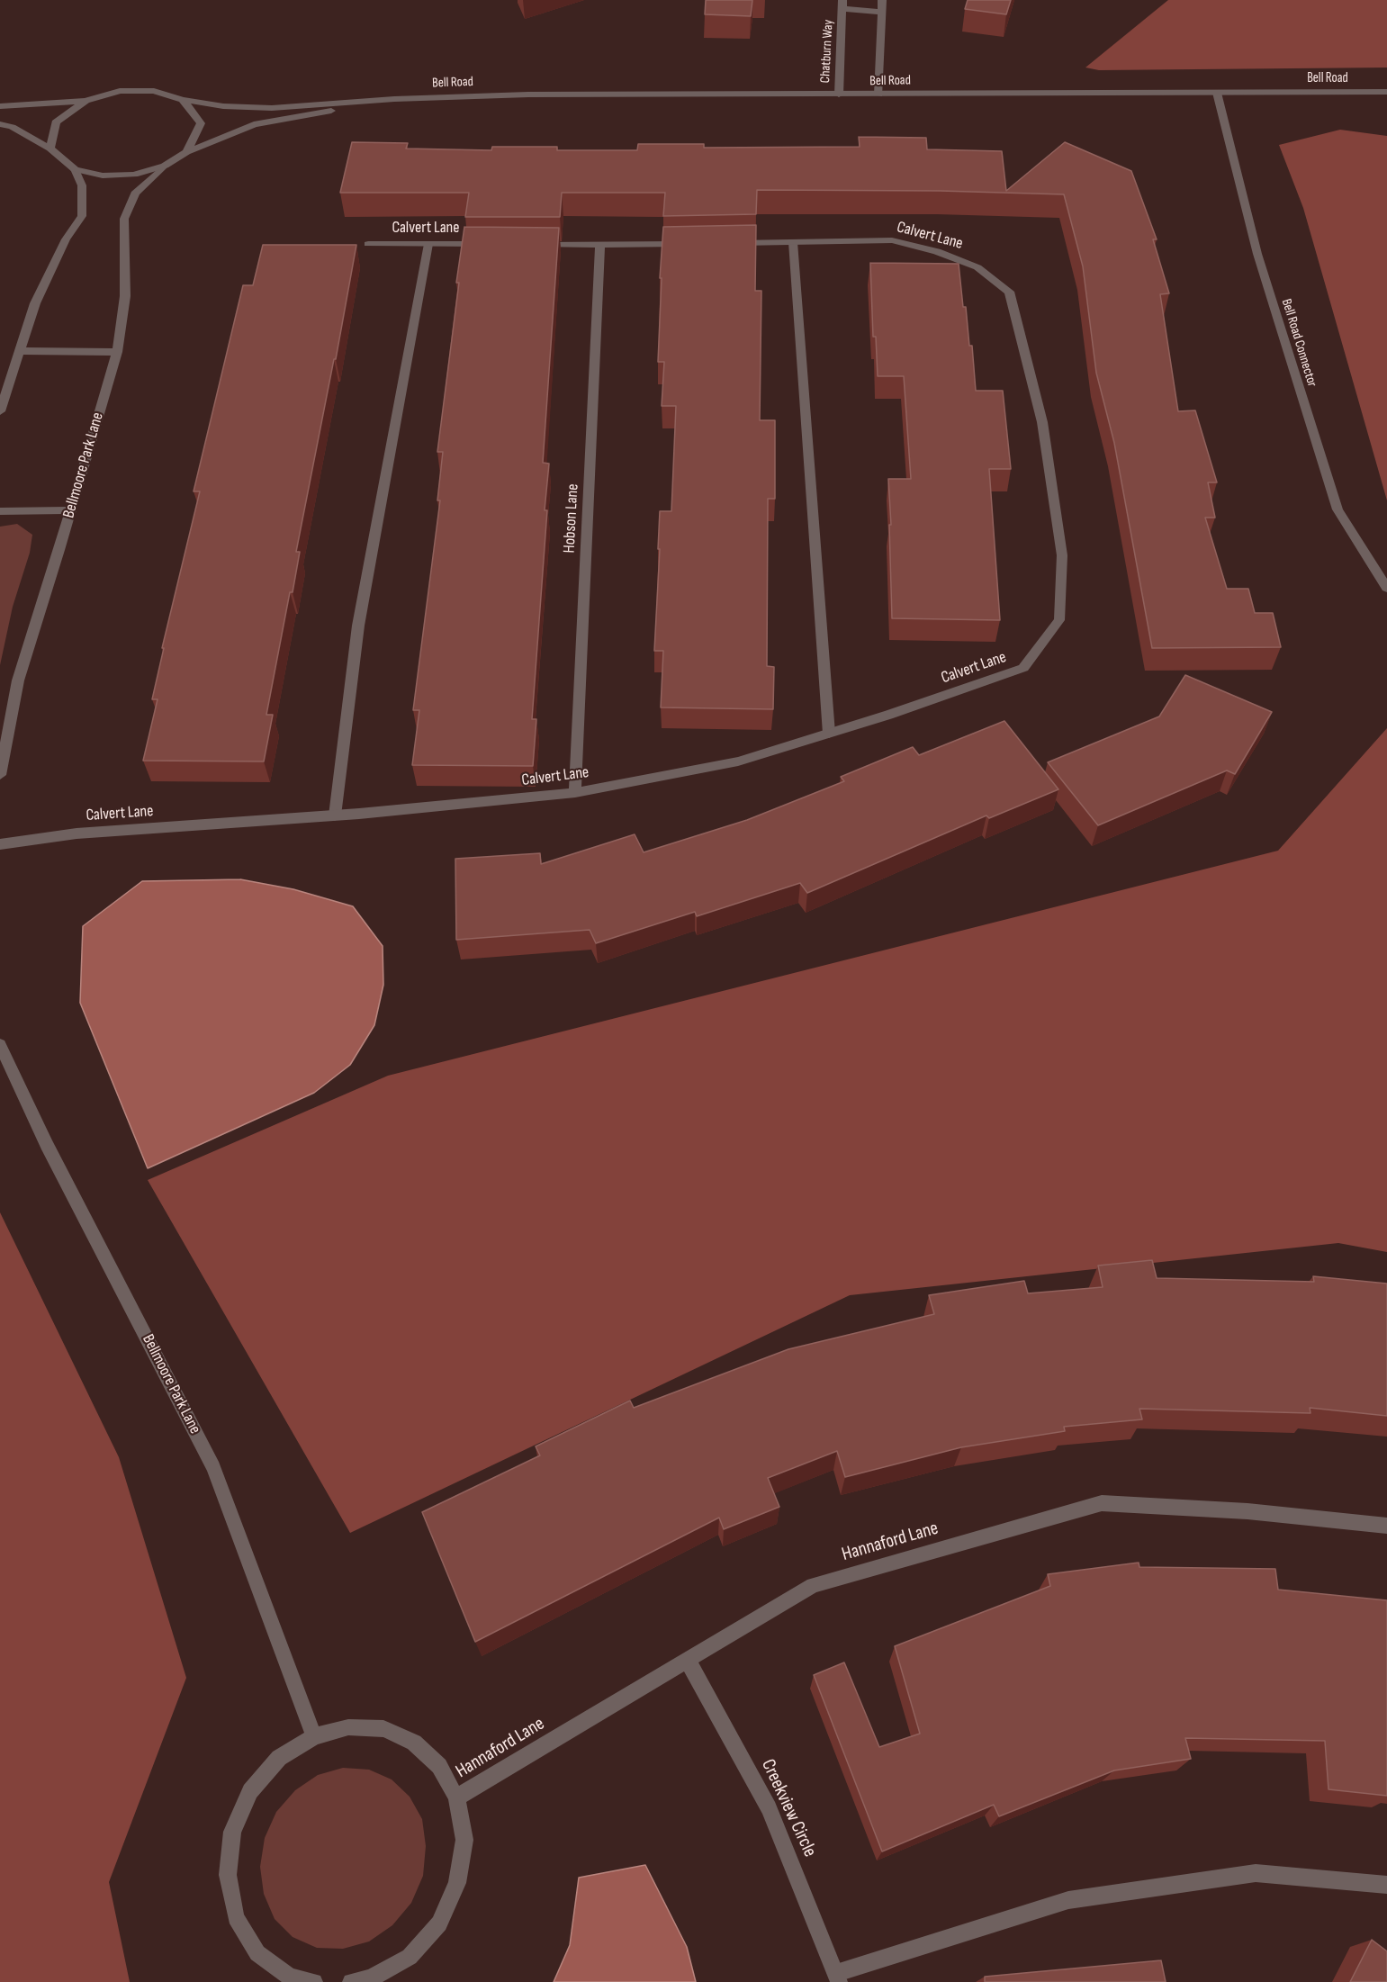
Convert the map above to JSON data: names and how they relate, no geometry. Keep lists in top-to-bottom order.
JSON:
{
  "streets": {
    "street": [
      "Chatburn Way",
      "Bell Road",
      "Calvert Lane",
      "Bell Road Connector",
      "Bellmoore Park Lane",
      "Hobson Lane",
      "Hannaford Lane",
      "Creekview Circle"
    ]
  },
  "crossings": [
    ["Chatburn Way", "Bell Road"],
    ["Bell Road", "Bell Road Connector"],
    ["Bell Road", "Bellmoore Park Lane"],
    ["Calvert Lane", "Hobson Lane"],
    ["Hannaford Lane", "Creekview Circle"]
  ]
}
